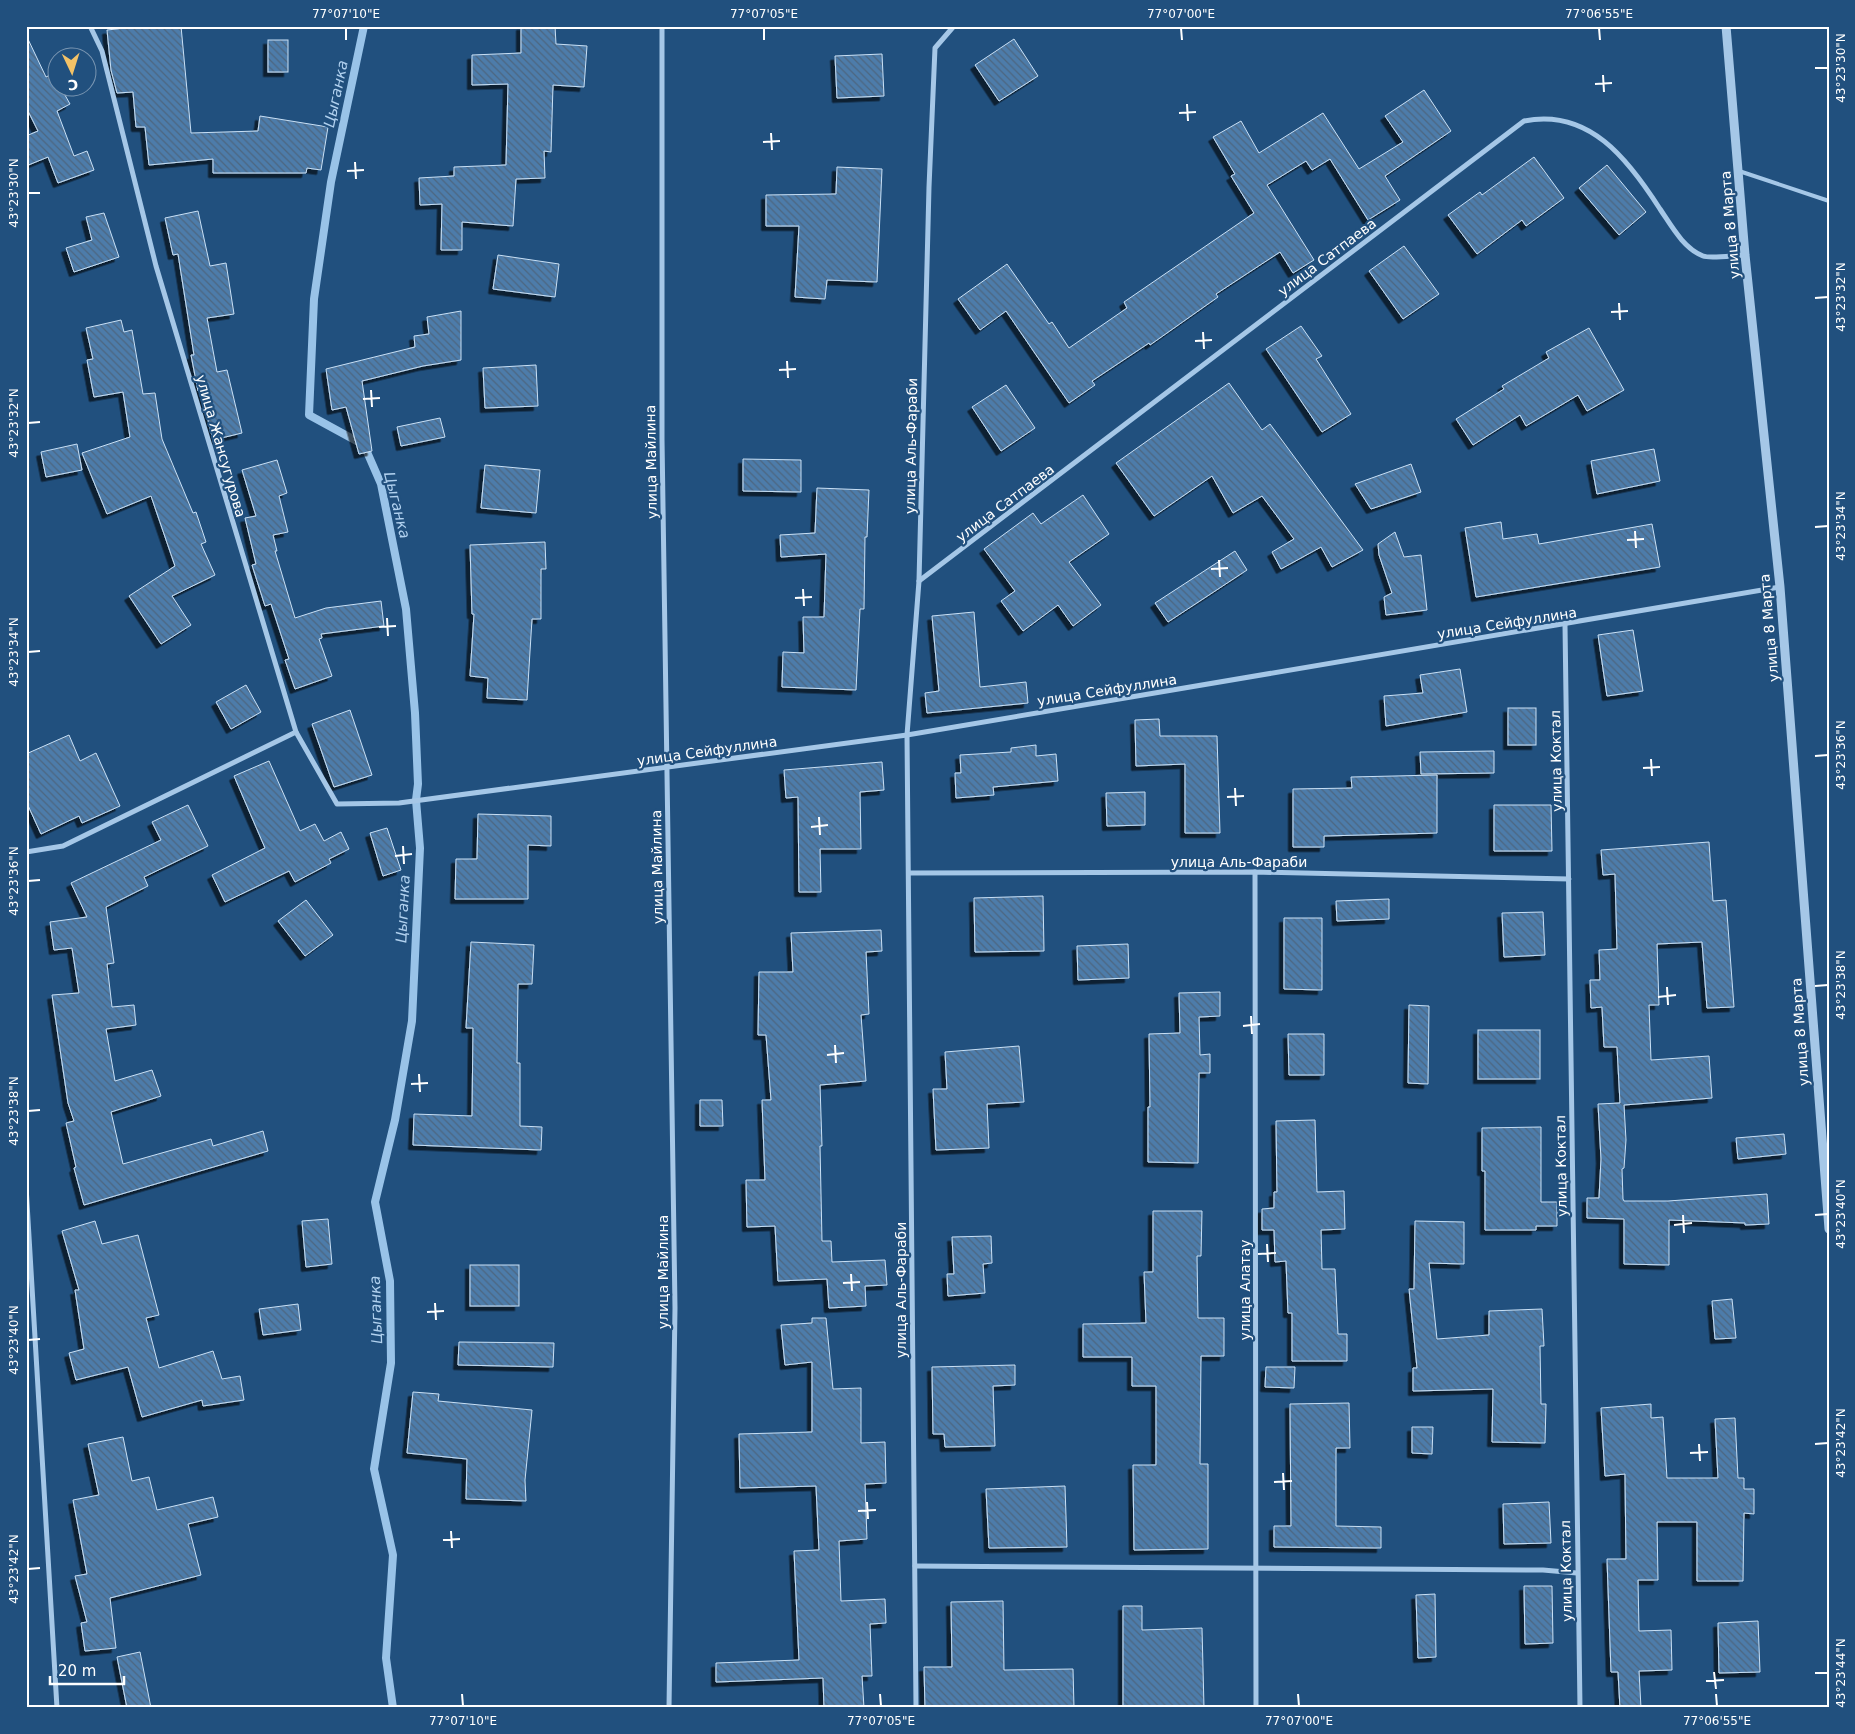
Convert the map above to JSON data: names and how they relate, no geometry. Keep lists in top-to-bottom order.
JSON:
{
  "streets": {
    "street": [
      "улица 8 Марта",
      "улица Сатпаева",
      "улица Жансугурова",
      "улица Аль-Фараби",
      "улица Майлина",
      "улица Сейфуллина",
      "улица Коктал",
      "улица Алатау"
    ]
  },
  "crossings": [
    ["улица 8 Марта", "улица Сатпаева"],
    ["улица 8 Марта", "улица Сейфуллина"],
    ["улица Сатпаева", "улица Аль-Фараби"],
    ["улица Жансугурова", "улица Сейфуллина"],
    ["улица Аль-Фараби", "улица Сейфуллина"],
    ["улица Аль-Фараби", "улица Коктал"],
    ["улица Аль-Фараби", "улица Алатау"],
    ["улица Майлина", "улица Сейфуллина"],
    ["улица Сейфуллина", "улица Коктал"]
  ],
  "water": ["Цыганка"],
  "scale_bar": "20 m",
  "north": "bottom",
  "coordinates": [
    "77°07'10\"E",
    "77°07'05\"E",
    "77°07'00\"E",
    "77°06'55\"E",
    "43°23'30\"N",
    "43°23'32\"N",
    "43°23'34\"N",
    "43°23'36\"N",
    "43°23'38\"N",
    "43°23'40\"N",
    "43°23'42\"N",
    "43°23'44\"N"
  ]
}
